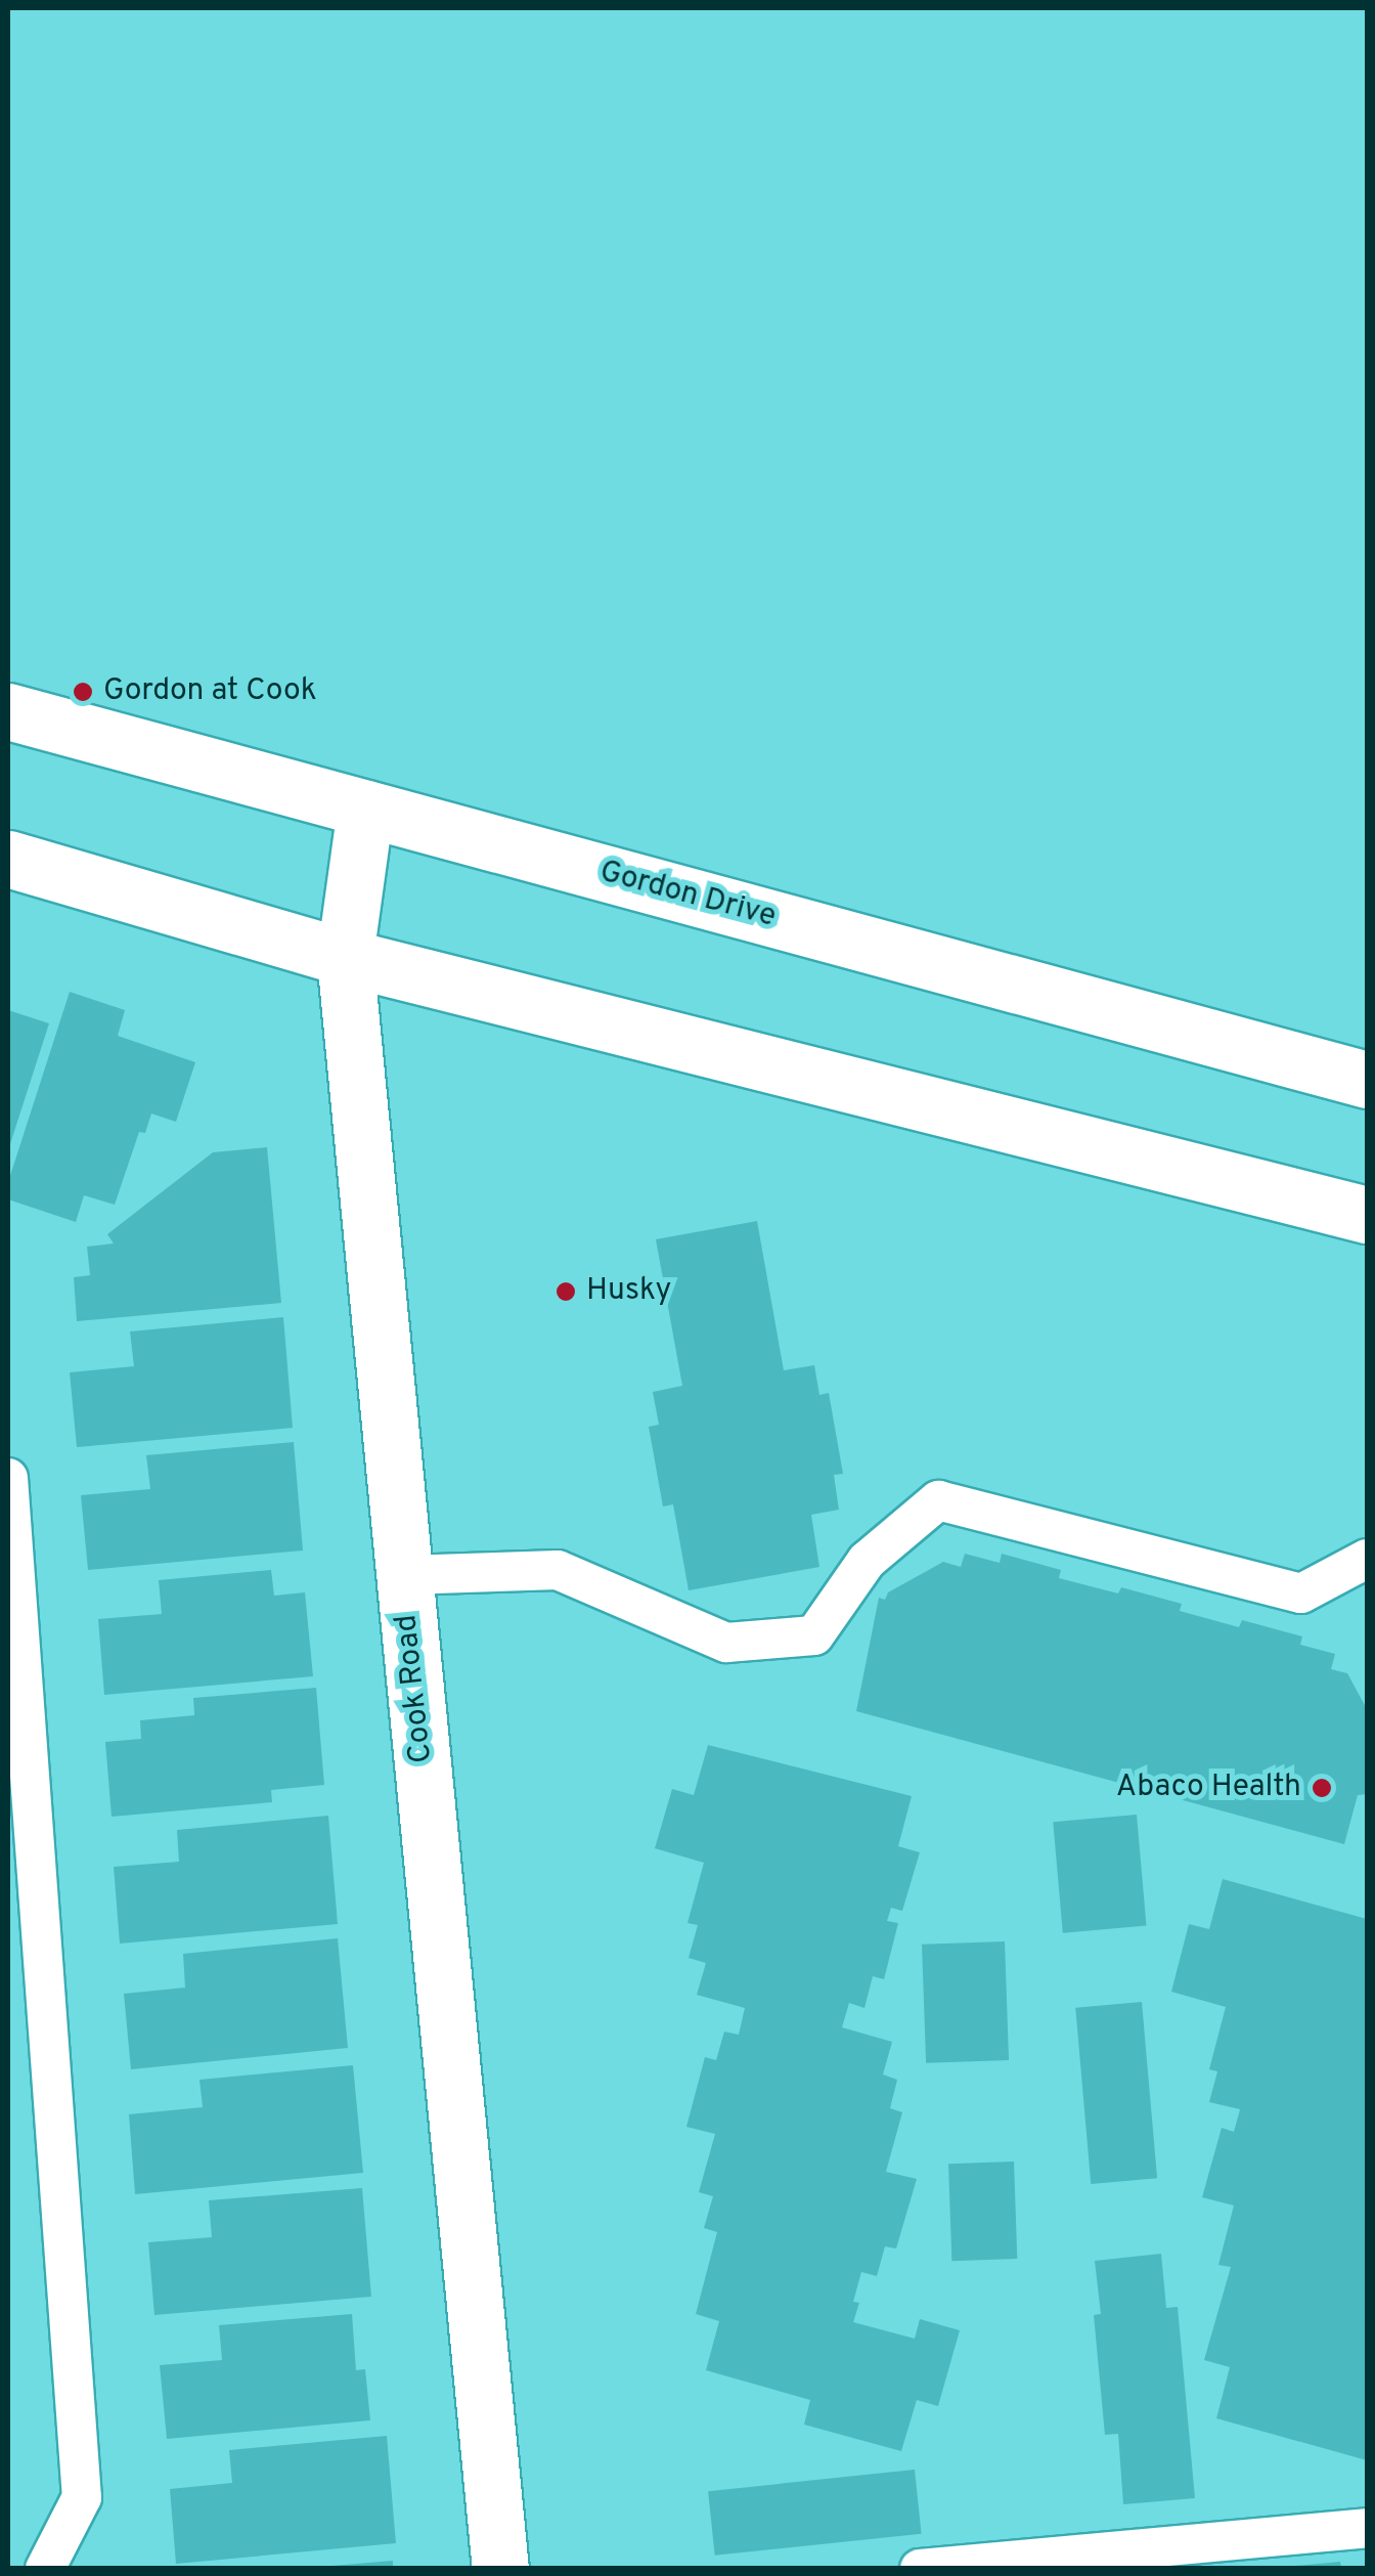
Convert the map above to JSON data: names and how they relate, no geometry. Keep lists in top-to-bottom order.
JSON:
{
  "streets": {
    "main road": ["Gordon Drive", "Cook Road"]
  },
  "crossings": [
    ["Gordon Drive", "Cook Road"]
  ],
  "places": ["Gordon at Cook", "Husky", "Abaco Health"]
}
